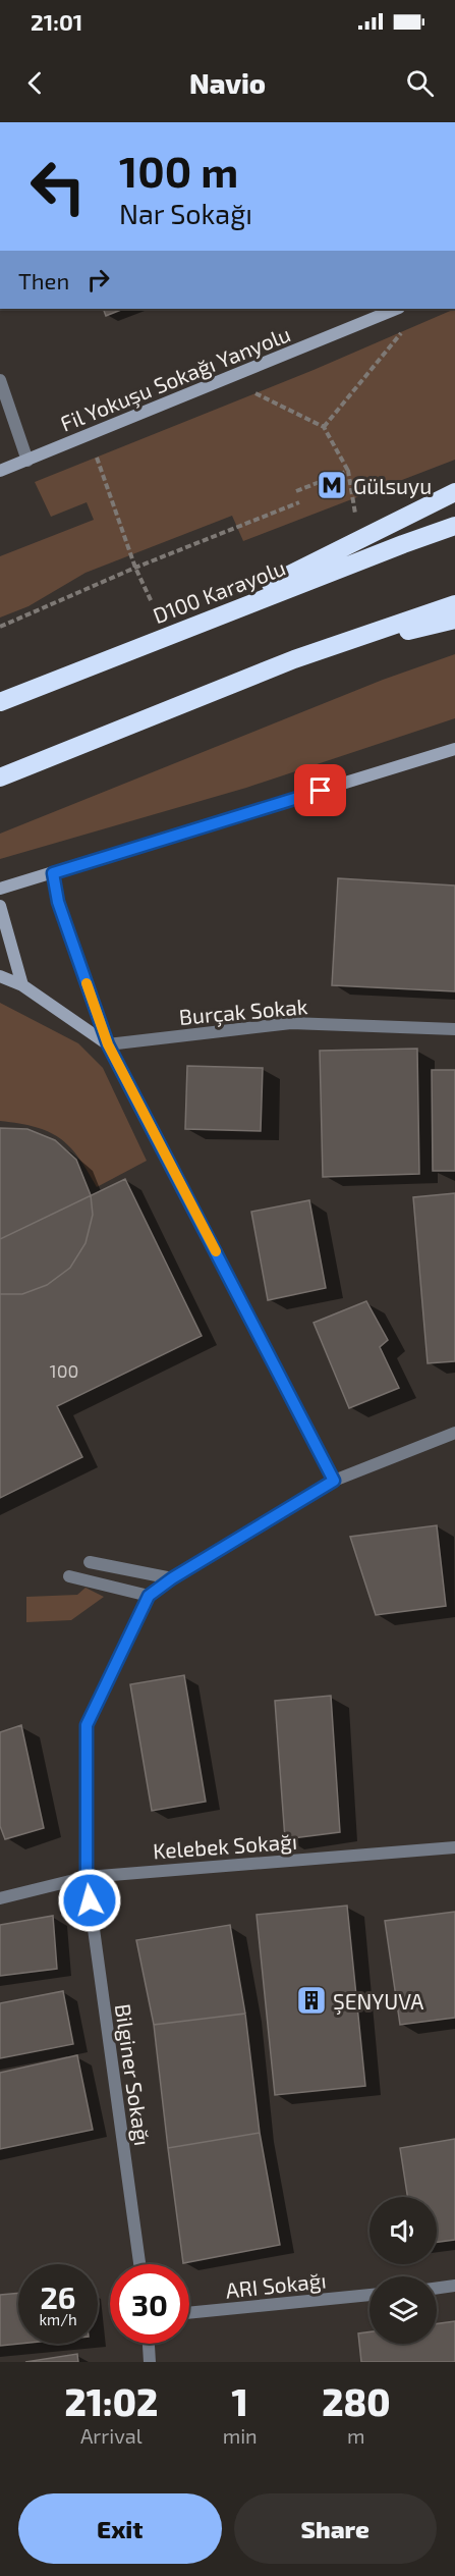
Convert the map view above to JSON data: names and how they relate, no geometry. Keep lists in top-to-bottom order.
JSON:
{
  "streets": {
    "highway": ["D100 Karayolu"],
    "main road": ["Fil Yokuşu Sokağı Yanyolu"],
    "street": [
      "Burçak Sokak",
      "Kelebek Sokağı",
      "Bilginer Sokağı",
      "ARI Sokağı"
    ]
  },
  "crossings": [
    ["Kelebek Sokağı", "Bilginer Sokağı"]
  ],
  "places": {
    "metro station": ["Gülsuyu"],
    "building": ["ŞENYUVA"]
  },
  "house_numbers": ["100"],
  "page": {
    "status": "21:01",
    "header": "Navio",
    "turn": ["100 m", "Nar Sokağı"],
    "then": "Then",
    "speed": "26 km/h",
    "limit": "30",
    "eta": [
      "21:02",
      "Arrival",
      "1",
      "min",
      "280",
      "m"
    ],
    "buttons": ["Exit", "Share"]
  }
}
